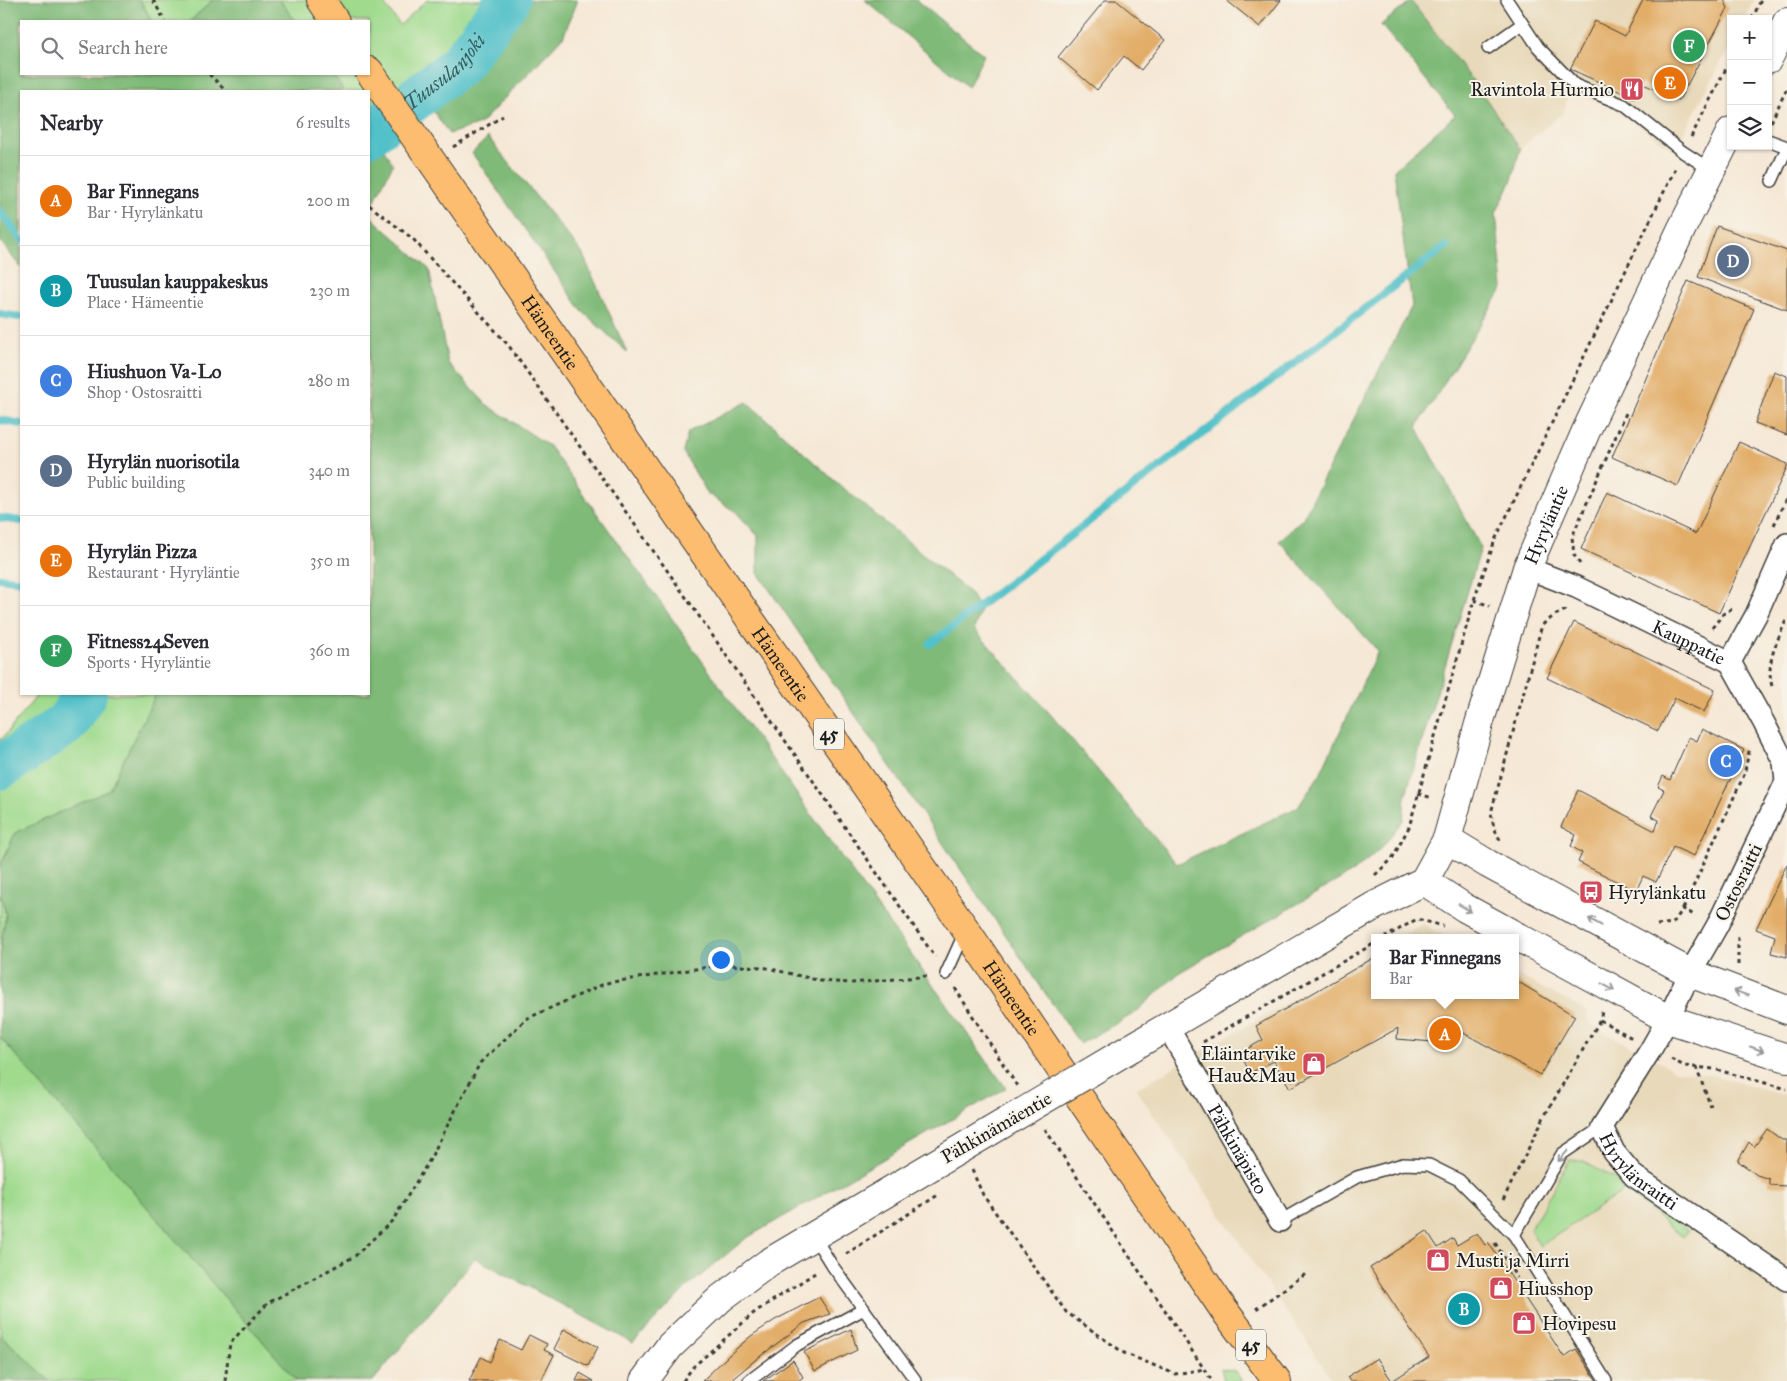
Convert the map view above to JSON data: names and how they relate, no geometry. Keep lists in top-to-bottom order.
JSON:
{
  "streets": {
    "main road": ["Hämeentie", "45"],
    "street": [
      "Hyryläntie",
      "Kauppatie",
      "Ostosraitti",
      "Pähkinämäentie",
      "Pähkinäpisto",
      "Hyrylänraitti"
    ]
  },
  "crossings": [
    ["Hyryläntie", "Kauppatie"],
    ["Hyryläntie", "Pähkinämäentie"],
    ["Kauppatie", "Ostosraitti"],
    ["Ostosraitti", "Hyrylänraitti"],
    ["Pähkinämäentie", "Pähkinäpisto"]
  ],
  "water": ["Tuusulanjoki"],
  "places": {
    "restaurant": ["Ravintola Hurmio"],
    "bus stop": ["Hyrylänkatu"],
    "shop": [
      "Eläintarvike Hau&Mau",
      "Musti ja Mirri",
      "Hiusshop",
      "Hovipesu"
    ]
  },
  "page": {
    "map_buttons": ["+", "−"],
    "search": "Search here",
    "pins": [
      "F",
      "E",
      "D",
      "C",
      "A",
      "B"
    ],
    "heading": ["Nearby", "6 results"],
    "list": [
      {
        "mark": "A",
        "name": "Bar Finnegans",
        "note": "Bar · Hyrylänkatu",
        "value": "200 m"
      },
      {
        "mark": "B",
        "name": "Tuusulan kauppakeskus",
        "note": "Place · Hämeentie",
        "value": "230 m"
      },
      {
        "mark": "C",
        "name": "Hiushuon Va-Lo",
        "note": "Shop · Ostosraitti",
        "value": "280 m"
      },
      {
        "mark": "D",
        "name": "Hyrylän nuorisotila",
        "note": "Public building",
        "value": "340 m"
      },
      {
        "mark": "E",
        "name": "Hyrylän Pizza",
        "note": "Restaurant · Hyryläntie",
        "value": "350 m"
      },
      {
        "mark": "F",
        "name": "Fitness24Seven",
        "note": "Sports · Hyryläntie",
        "value": "360 m"
      }
    ],
    "popup": ["Bar Finnegans", "Bar"]
  }
}
